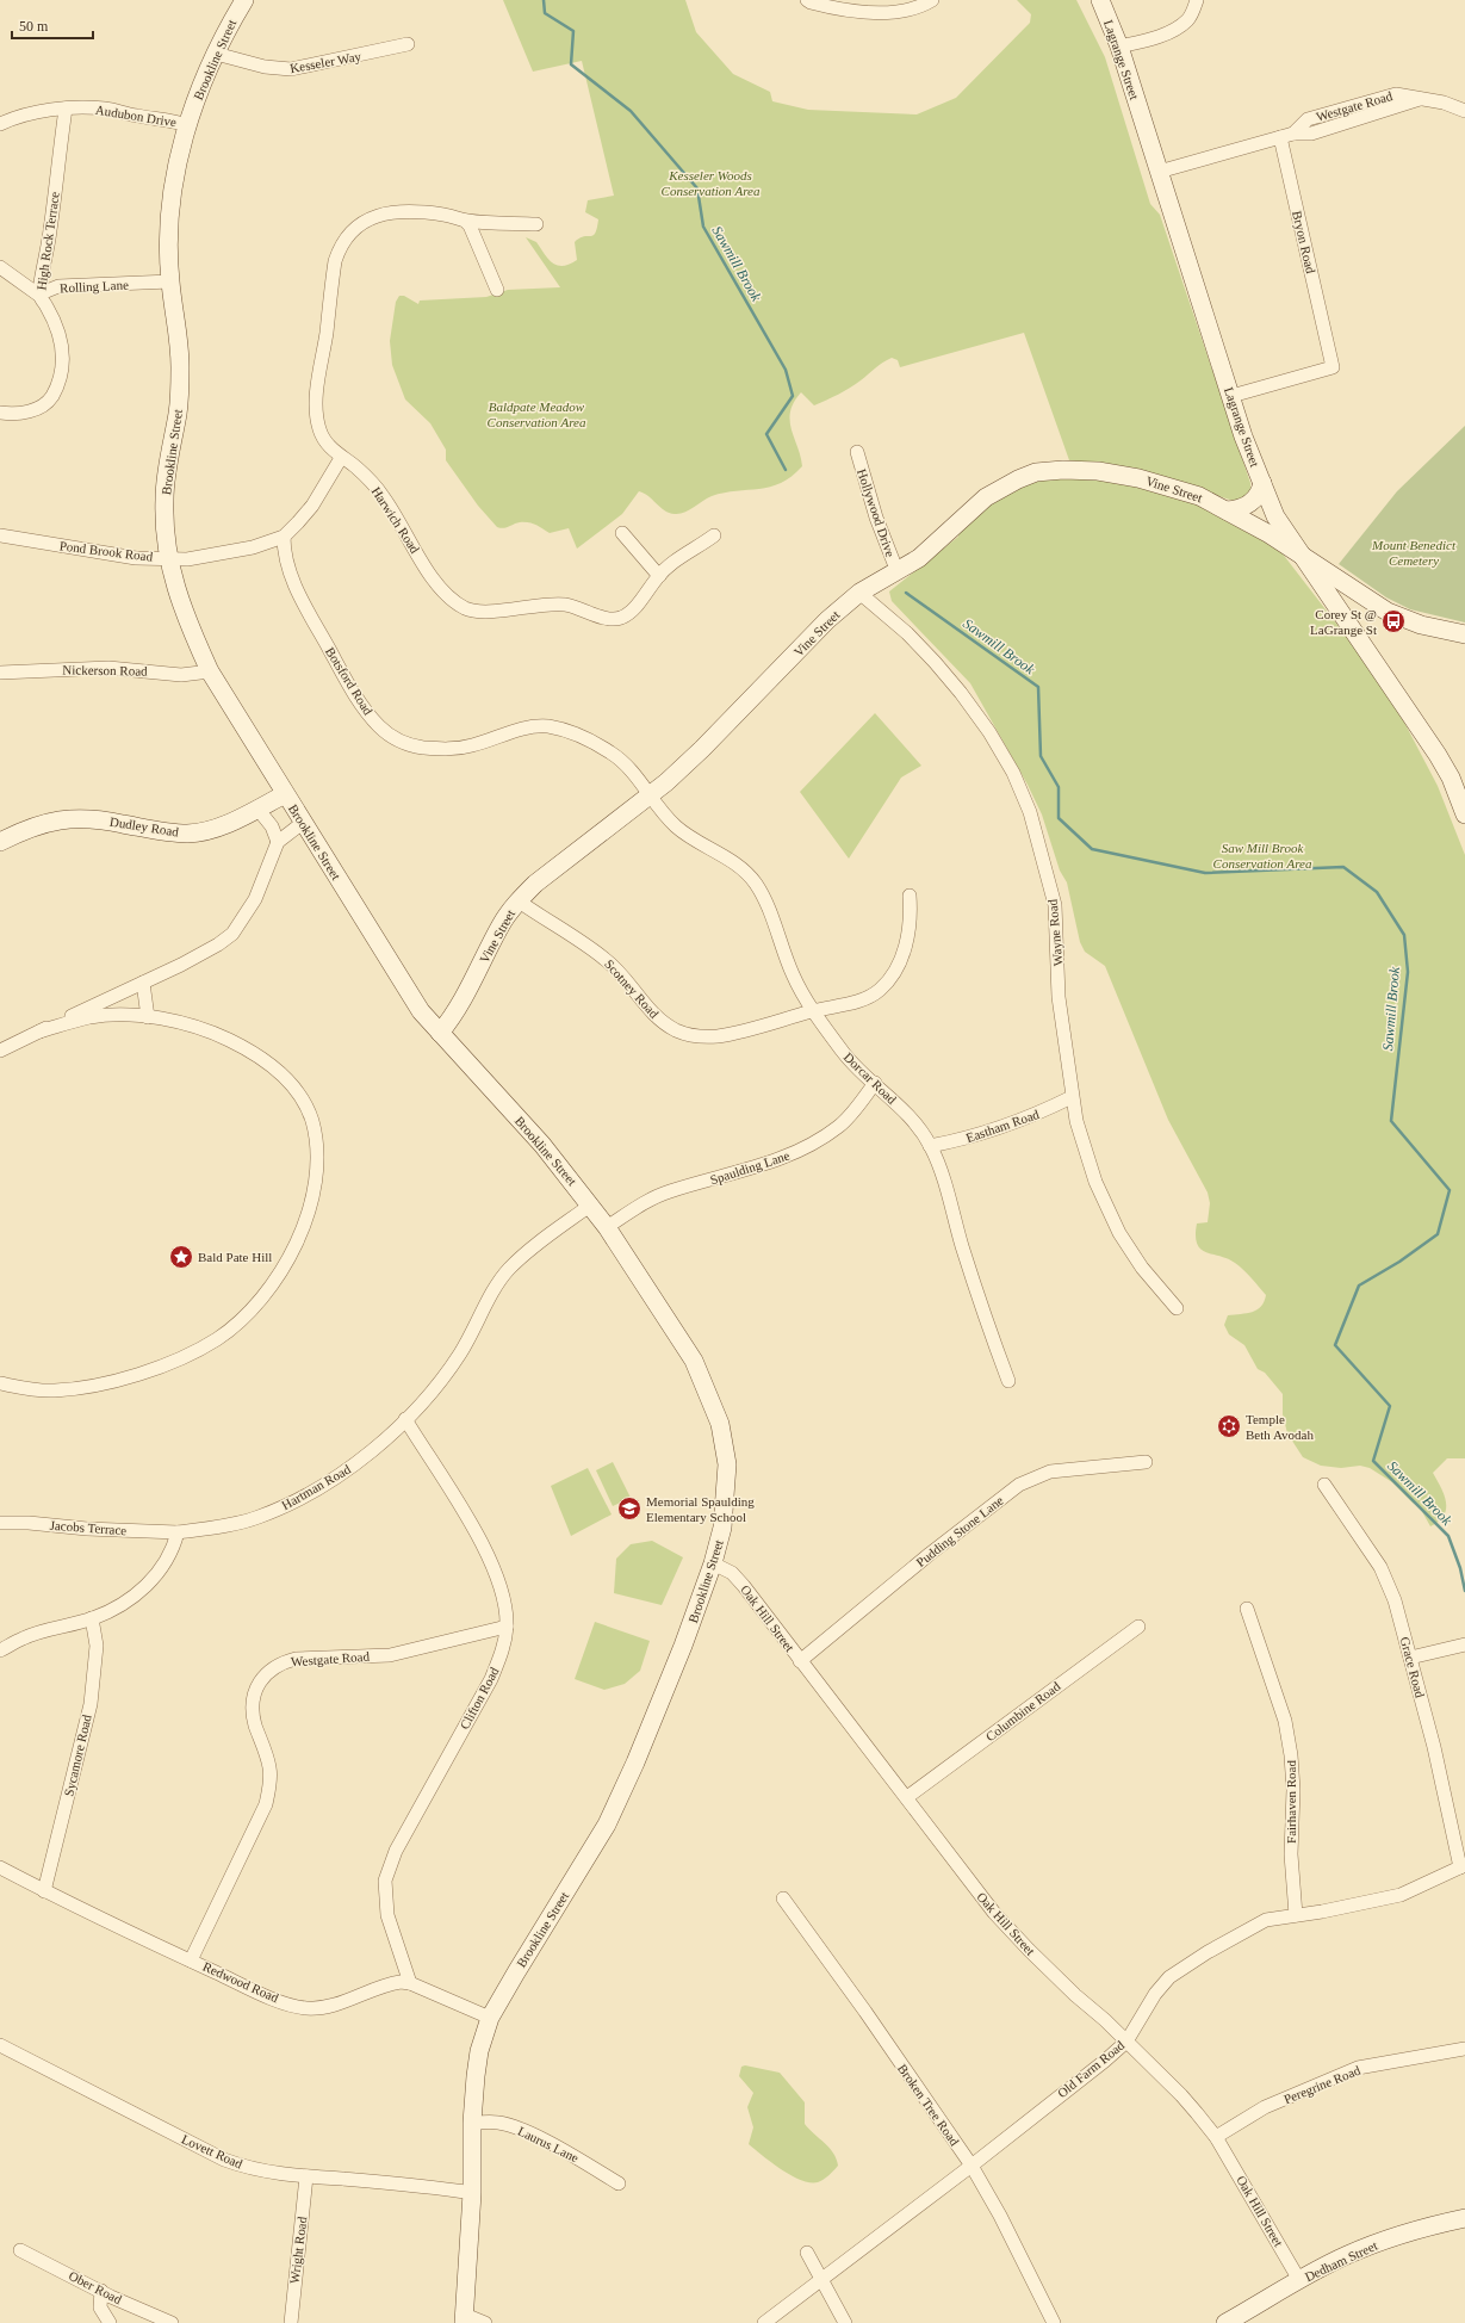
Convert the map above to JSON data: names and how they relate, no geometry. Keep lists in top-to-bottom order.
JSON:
{
  "streets": {
    "main road": [
      "Brookline Street",
      "Lagrange Street",
      "Vine Street",
      "Dudley Road",
      "Dedham Street"
    ],
    "street": [
      "Kesseler Way",
      "Westgate Road",
      "Audubon Drive",
      "High Rock Terrace",
      "Bryon Road",
      "Rolling Lane",
      "Hollywood Drive",
      "Harwich Road",
      "Pond Brook Road",
      "Nickerson Road",
      "Botsford Road",
      "Wayne Road",
      "Scotney Road",
      "Dorcar Road",
      "Eastham Road",
      "Spaulding Lane",
      "Hartman Road",
      "Jacobs Terrace",
      "Pudding Stone Lane",
      "Oak Hill Street",
      "Grace Road",
      "Clifton Road",
      "Columbine Road",
      "Sycamore Road",
      "Fairhaven Road",
      "Redwood Road",
      "Old Farm Road",
      "Peregrine Road",
      "Broken Tree Road",
      "Laurus Lane",
      "Lovett Road",
      "Wright Road",
      "Ober Road"
    ]
  },
  "crossings": [
    ["Brookline Street", "Kesseler Way"],
    ["Brookline Street", "Audubon Drive"],
    ["Brookline Street", "Rolling Lane"],
    ["Brookline Street", "Vine Street"],
    ["Brookline Street", "Pond Brook Road"],
    ["Brookline Street", "Nickerson Road"],
    ["Brookline Street", "Dudley Road"],
    ["Brookline Street", "Spaulding Lane"],
    ["Brookline Street", "Hartman Road"],
    ["Brookline Street", "Oak Hill Street"],
    ["Brookline Street", "Redwood Road"],
    ["Brookline Street", "Laurus Lane"],
    ["Brookline Street", "Lovett Road"],
    ["Lagrange Street", "Bryon Road"],
    ["Lagrange Street", "Vine Street"],
    ["Westgate Road", "Bryon Road"],
    ["Westgate Road", "Clifton Road"],
    ["Westgate Road", "Redwood Road"],
    ["Audubon Drive", "High Rock Terrace"],
    ["High Rock Terrace", "Rolling Lane"],
    ["Vine Street", "Hollywood Drive"],
    ["Vine Street", "Botsford Road"],
    ["Vine Street", "Wayne Road"],
    ["Vine Street", "Scotney Road"],
    ["Vine Street", "Dorcar Road"],
    ["Harwich Road", "Pond Brook Road"],
    ["Pond Brook Road", "Botsford Road"],
    ["Botsford Road", "Dorcar Road"],
    ["Wayne Road", "Eastham Road"],
    ["Scotney Road", "Dorcar Road"],
    ["Dorcar Road", "Eastham Road"],
    ["Dorcar Road", "Spaulding Lane"],
    ["Hartman Road", "Jacobs Terrace"],
    ["Hartman Road", "Clifton Road"],
    ["Pudding Stone Lane", "Oak Hill Street"],
    ["Oak Hill Street", "Columbine Road"],
    ["Oak Hill Street", "Old Farm Road"],
    ["Oak Hill Street", "Peregrine Road"],
    ["Oak Hill Street", "Dedham Street"],
    ["Grace Road", "Old Farm Road"],
    ["Clifton Road", "Redwood Road"],
    ["Sycamore Road", "Redwood Road"],
    ["Fairhaven Road", "Old Farm Road"],
    ["Old Farm Road", "Broken Tree Road"],
    ["Lovett Road", "Wright Road"]
  ],
  "water": ["Sawmill Brook"],
  "parks": [
    "Kesseler Woods Conservation Area",
    "Baldpate Meadow Conservation Area",
    "Mount Benedict Cemetery",
    "Saw Mill Brook Conservation Area"
  ],
  "places": {
    "bus stop": ["Corey St @ LaGrange St"],
    "place": ["Bald Pate Hill"],
    "synagogue": ["Temple Beth Avodah"],
    "school or university": ["Memorial Spaulding Elementary School"]
  },
  "scale_bar": "50 m"
}
